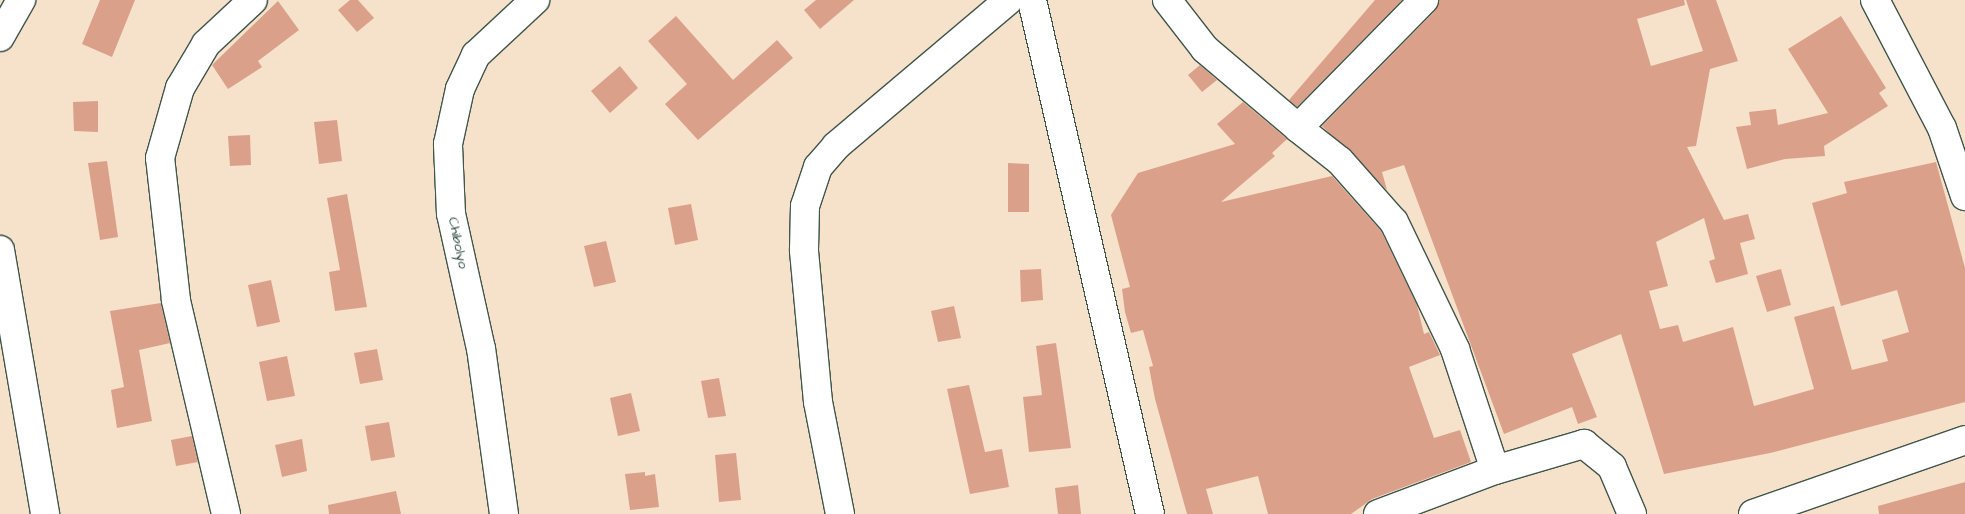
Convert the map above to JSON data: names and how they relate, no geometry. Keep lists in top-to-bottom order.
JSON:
{
  "streets": {
    "street": ["Chibolyo"]
  }
}
